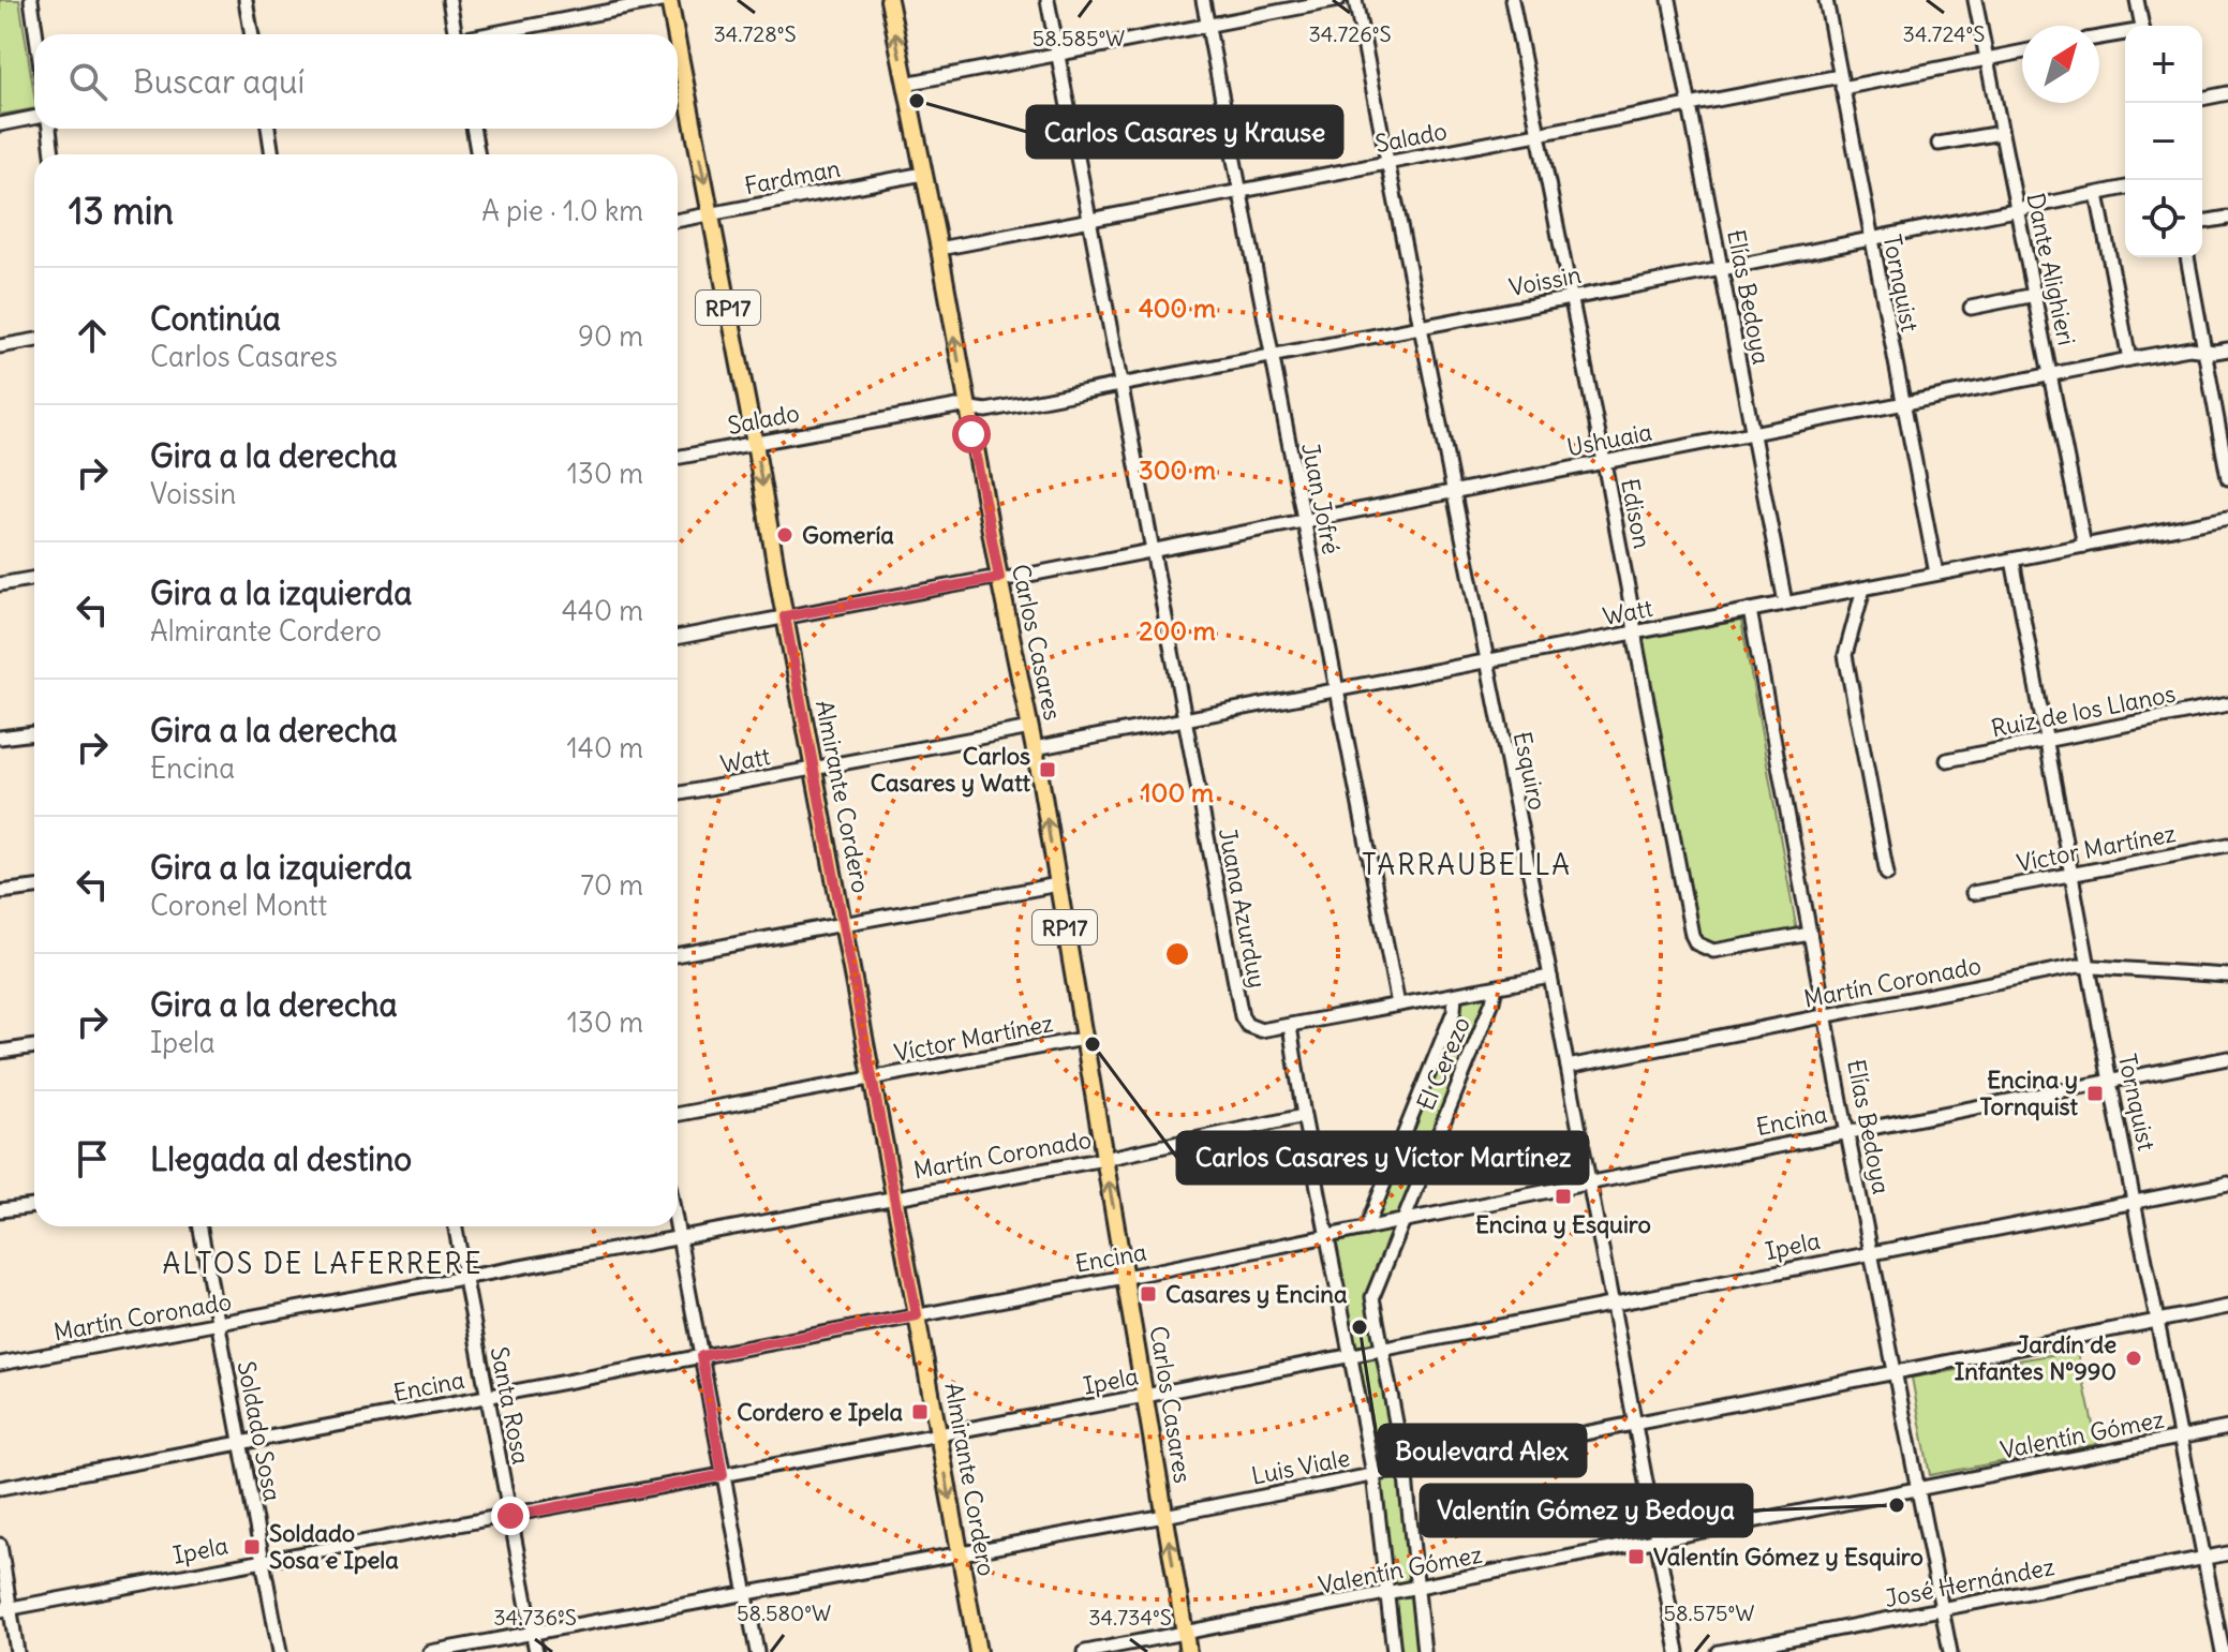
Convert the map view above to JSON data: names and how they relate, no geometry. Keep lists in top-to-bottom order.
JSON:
{
  "streets": {
    "main road": ["RP17", "Carlos Casares", "Almirante Cordero"],
    "street": [
      "Salado",
      "Fardman",
      "Dante Alighieri",
      "Voissin",
      "Tornquist",
      "Elías Bedoya",
      "Ushuaia",
      "Juan Jofré",
      "Edison",
      "Watt",
      "Ruiz de los Llanos",
      "Esquiro",
      "Víctor Martínez",
      "Juana Azurduy",
      "Martín Coronado",
      "El Cerezo",
      "Encina",
      "Ipela",
      "Santa Rosa",
      "Soldado Sosa",
      "Valentín Gómez",
      "Luis Viale",
      "José Hernández"
    ]
  },
  "crossings": [
    ["Salado", "Dante Alighieri"],
    ["Salado", "Voissin"],
    ["Salado", "Tornquist"],
    ["Salado", "Elías Bedoya"],
    ["Salado", "Juan Jofré"],
    ["Salado", "Edison"],
    ["Salado", "Carlos Casares"],
    ["Salado", "Esquiro"],
    ["Salado", "Almirante Cordero"],
    ["Salado", "Juana Azurduy"],
    ["Fardman", "Carlos Casares"],
    ["Fardman", "Almirante Cordero"],
    ["Dante Alighieri", "Voissin"],
    ["Dante Alighieri", "Ushuaia"],
    ["Dante Alighieri", "Watt"],
    ["Voissin", "Tornquist"],
    ["Voissin", "Elías Bedoya"],
    ["Voissin", "Juan Jofré"],
    ["Voissin", "Edison"],
    ["Voissin", "Carlos Casares"],
    ["Voissin", "Esquiro"],
    ["Voissin", "Juana Azurduy"],
    ["Tornquist", "Ushuaia"],
    ["Tornquist", "Watt"],
    ["Tornquist", "Ruiz de los Llanos"],
    ["Tornquist", "Víctor Martínez"],
    ["Tornquist", "Martín Coronado"],
    ["Tornquist", "Encina"],
    ["Tornquist", "Ipela"],
    ["Tornquist", "Valentín Gómez"],
    ["Tornquist", "Luis Viale"],
    ["Tornquist", "José Hernández"],
    ["Elías Bedoya", "Ushuaia"],
    ["Elías Bedoya", "Edison"],
    ["Elías Bedoya", "Watt"],
    ["Elías Bedoya", "Martín Coronado"],
    ["Elías Bedoya", "Encina"],
    ["Elías Bedoya", "Ipela"],
    ["Elías Bedoya", "Valentín Gómez"],
    ["Elías Bedoya", "Luis Viale"],
    ["Elías Bedoya", "José Hernández"],
    ["Ushuaia", "Juan Jofré"],
    ["Ushuaia", "Edison"],
    ["Ushuaia", "Carlos Casares"],
    ["Ushuaia", "Esquiro"],
    ["Ushuaia", "Juana Azurduy"],
    ["Juan Jofré", "Watt"],
    ["Edison", "Watt"],
    ["Watt", "Carlos Casares"],
    ["Watt", "Esquiro"],
    ["Watt", "Almirante Cordero"],
    ["Watt", "Juana Azurduy"],
    ["Carlos Casares", "Víctor Martínez"],
    ["Carlos Casares", "Martín Coronado"],
    ["Carlos Casares", "Encina"],
    ["Carlos Casares", "Ipela"],
    ["Carlos Casares", "Valentín Gómez"],
    ["Carlos Casares", "Luis Viale"],
    ["Esquiro", "Martín Coronado"],
    ["Esquiro", "Encina"],
    ["Esquiro", "Ipela"],
    ["Esquiro", "Valentín Gómez"],
    ["Esquiro", "Luis Viale"],
    ["Almirante Cordero", "Víctor Martínez"],
    ["Almirante Cordero", "Martín Coronado"],
    ["Almirante Cordero", "Encina"],
    ["Almirante Cordero", "Ipela"],
    ["Almirante Cordero", "Luis Viale"],
    ["Martín Coronado", "Santa Rosa"],
    ["Martín Coronado", "Soldado Sosa"],
    ["El Cerezo", "Encina"],
    ["El Cerezo", "Ipela"],
    ["Encina", "Santa Rosa"],
    ["Encina", "Soldado Sosa"],
    ["Ipela", "Santa Rosa"],
    ["Ipela", "Soldado Sosa"],
    ["Santa Rosa", "Luis Viale"]
  ],
  "one_way": ["Carlos Casares"],
  "districts": ["TARRAUBELLA", "ALTOS DE LAFERRERE"],
  "places": {
    "other": [
      "Carlos Casares y Krause",
      "Gomería",
      "Carlos Casares y Víctor Martínez",
      "Boulevard Alex",
      "Jardín de Infantes Nº990",
      "Valentín Gómez y Bedoya"
    ],
    "transit": [
      "Carlos Casares y Watt",
      "Encina y Tornquist",
      "Encina y Esquiro",
      "Casares y Encina",
      "Cordero e Ipela",
      "Soldado Sosa e Ipela",
      "Valentín Gómez y Esquiro"
    ]
  },
  "north": "top right",
  "page": {
    "map_buttons": ["+", "−"],
    "search": "Buscar aquí",
    "heading": ["13 min", "A pie · 1.0 km"],
    "list": [
      ["Continúa", "Carlos Casares", "90 m"],
      ["Gira a la derecha", "Voissin", "130 m"],
      ["Gira a la izquierda", "Almirante Cordero", "440 m"],
      ["Gira a la derecha", "Encina", "140 m"],
      ["Gira a la izquierda", "Coronel Montt", "70 m"],
      ["Gira a la derecha", "Ipela", "130 m"],
      "Llegada al destino"
    ]
  },
  "coordinates": [
    "34.728°S",
    "34.726°S",
    "34.724°S",
    "58.585°W",
    "58.580°W",
    "58.575°W",
    "34.736°S",
    "34.734°S"
  ],
  "rings": [
    "400 m",
    "300 m",
    "200 m",
    "100 m"
  ]
}
